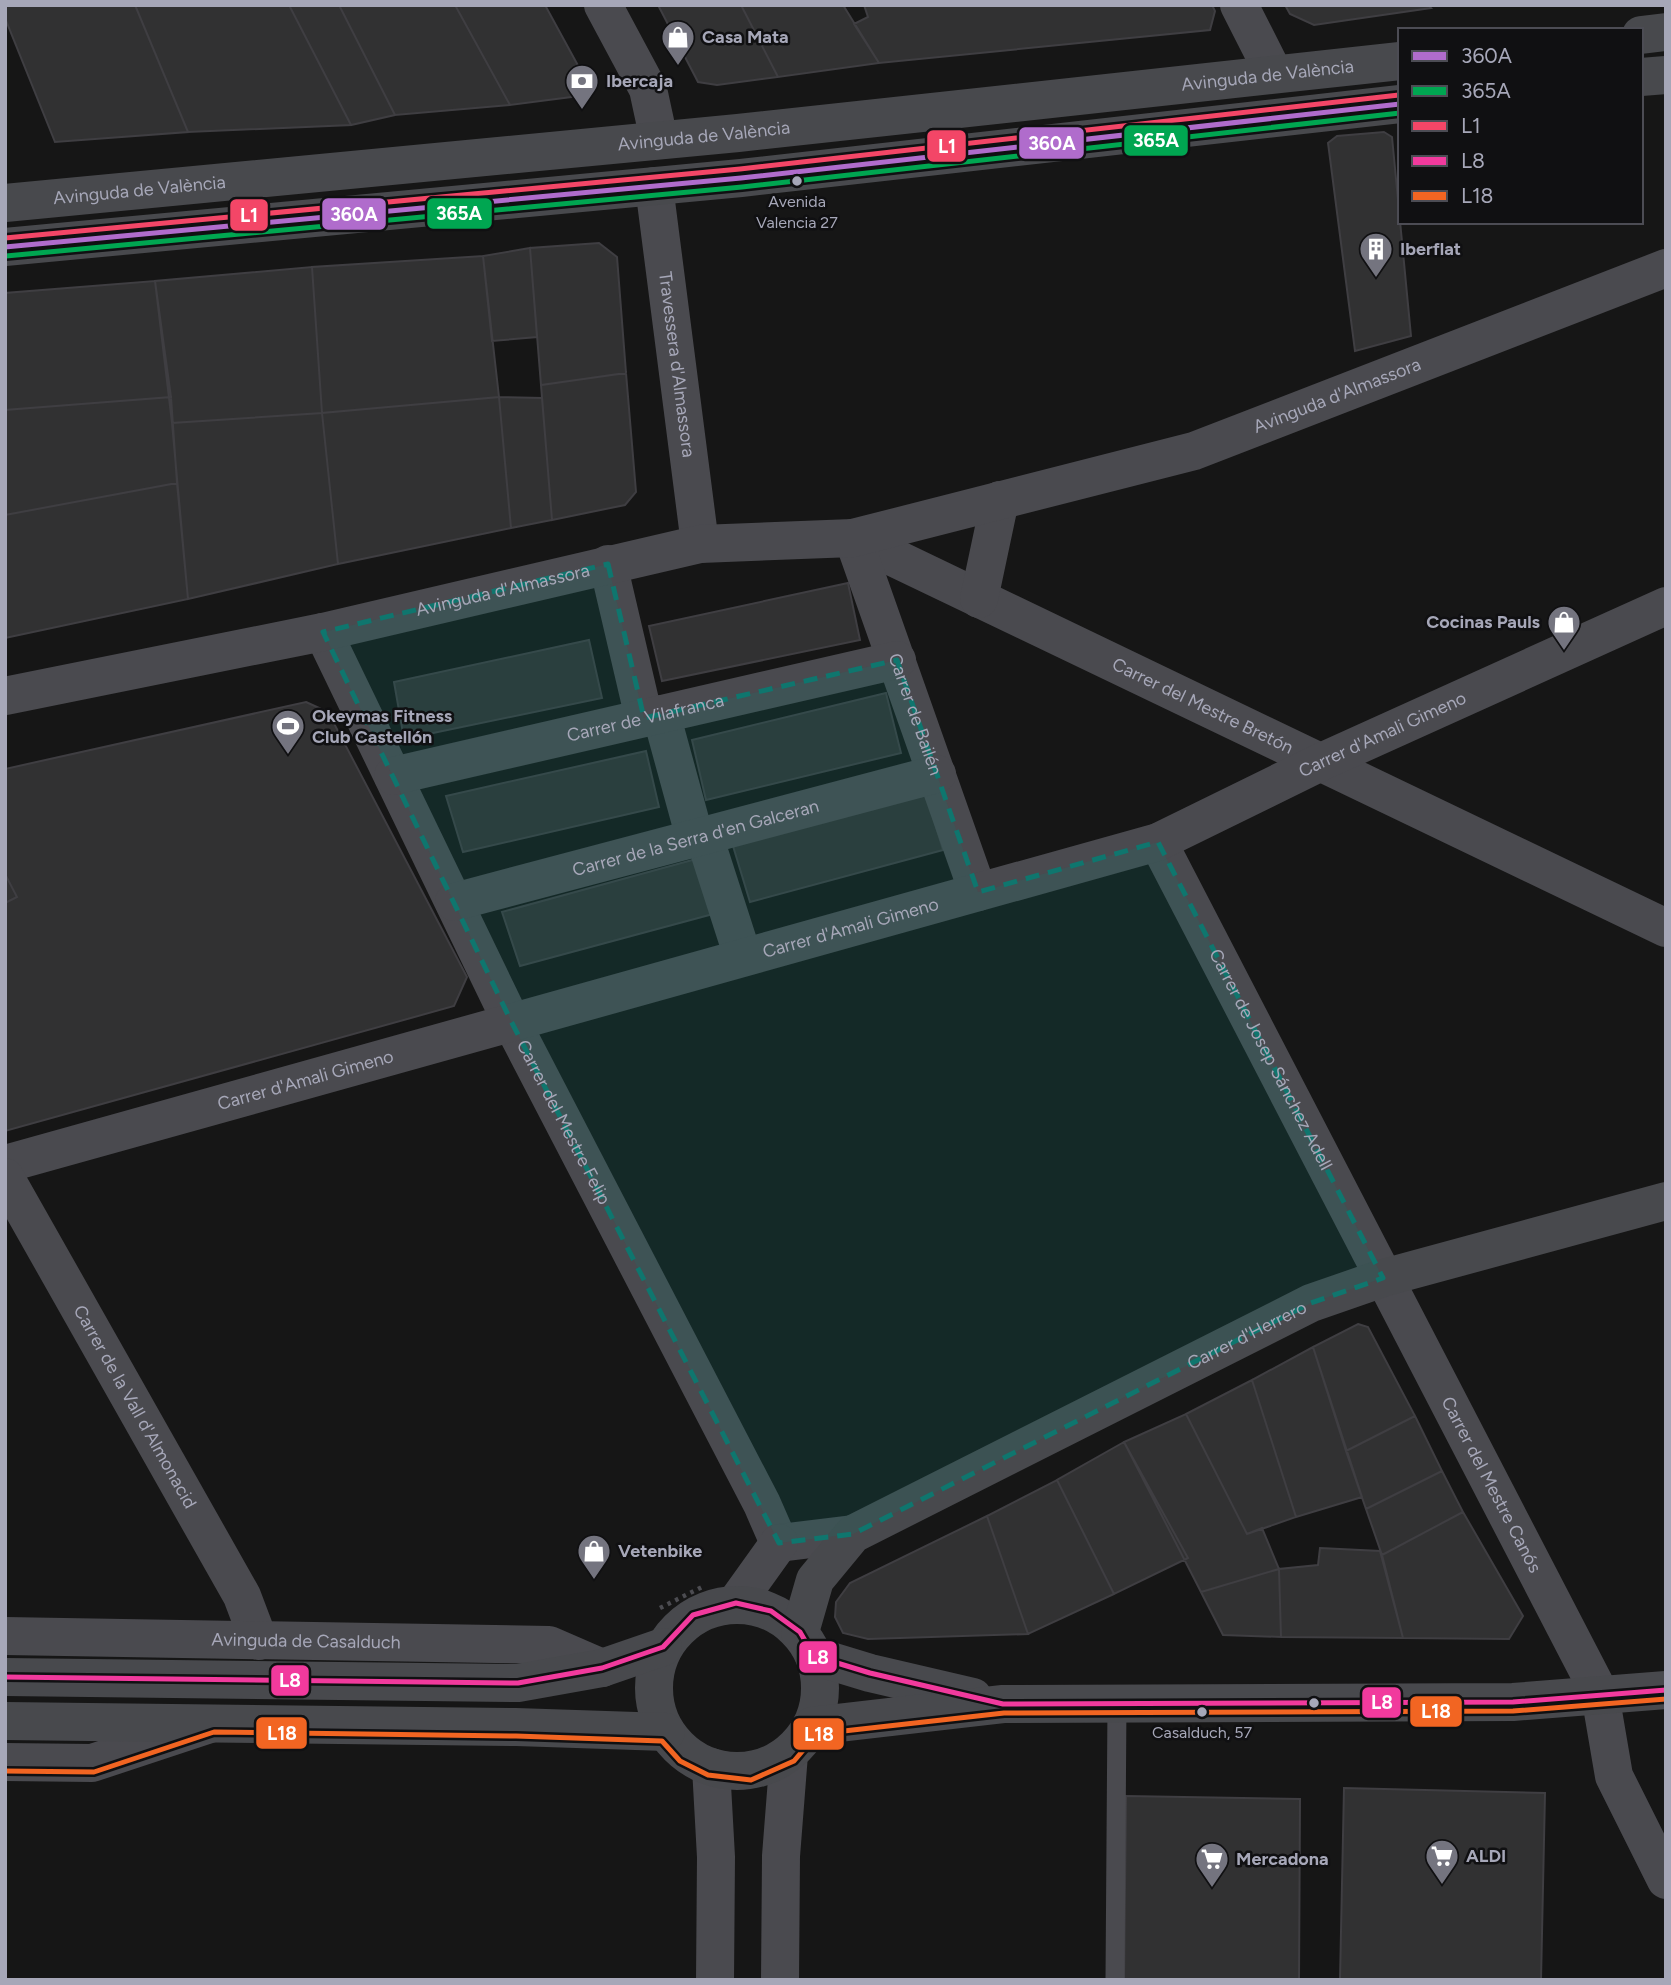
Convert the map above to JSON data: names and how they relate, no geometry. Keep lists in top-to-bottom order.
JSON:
{
  "streets": {
    "main road": ["Avinguda de València", "Carrer d'Herrero"],
    "street": [
      "Travessera d'Almassora",
      "Avinguda d'Almassora",
      "Carrer del Mestre Bretón",
      "Carrer de Bailén",
      "Carrer de Vilafranca",
      "Carrer d'Amali Gimeno",
      "Carrer de la Serra d'en Galceran",
      "Carrer de Josep Sánchez Adell",
      "Carrer del Mestre Felip",
      "Carrer de la Vall d'Almonacid",
      "Carrer del Mestre Canós",
      "Avinguda de Casalduch"
    ]
  },
  "crossings": [
    ["Travessera d'Almassora", "Avinguda d'Almassora"],
    ["Avinguda d'Almassora", "Carrer del Mestre Bretón"],
    ["Avinguda d'Almassora", "Carrer de Bailén"],
    ["Avinguda d'Almassora", "Carrer del Mestre Felip"],
    ["Carrer del Mestre Bretón", "Carrer de Bailén"],
    ["Carrer del Mestre Bretón", "Carrer d'Amali Gimeno"],
    ["Carrer de Bailén", "Carrer de Vilafranca"],
    ["Carrer de Bailén", "Carrer d'Amali Gimeno"],
    ["Carrer de Bailén", "Carrer de la Serra d'en Galceran"],
    ["Carrer de Vilafranca", "Carrer del Mestre Felip"],
    ["Carrer d'Amali Gimeno", "Carrer de Josep Sánchez Adell"],
    ["Carrer d'Amali Gimeno", "Carrer del Mestre Felip"],
    ["Carrer de la Serra d'en Galceran", "Carrer del Mestre Felip"],
    ["Carrer de Josep Sánchez Adell", "Carrer d'Herrero"],
    ["Carrer de Josep Sánchez Adell", "Carrer del Mestre Canós"],
    ["Carrer del Mestre Felip", "Carrer d'Herrero"],
    ["Carrer d'Herrero", "Carrer del Mestre Canós"],
    ["Carrer de la Vall d'Almonacid", "Avinguda de Casalduch"]
  ],
  "places": {
    "shop": ["Casa Mata", "Cocinas Pauls", "Vetenbike"],
    "bank": ["Ibercaja"],
    "other": ["Avenida Valencia 27", "Casalduch, 57"],
    "building": ["Iberflat"],
    "sports": ["Okeymas Fitness Club Castellón"],
    "supermarket": ["ALDI", "Mercadona"]
  },
  "lines": [
    "transit line L1",
    "transit line 360A",
    "transit line 365A",
    "transit line L8",
    "transit line L18"
  ],
  "legend": [
    "360A",
    "365A",
    "L1",
    "L8",
    "L18"
  ]
}
